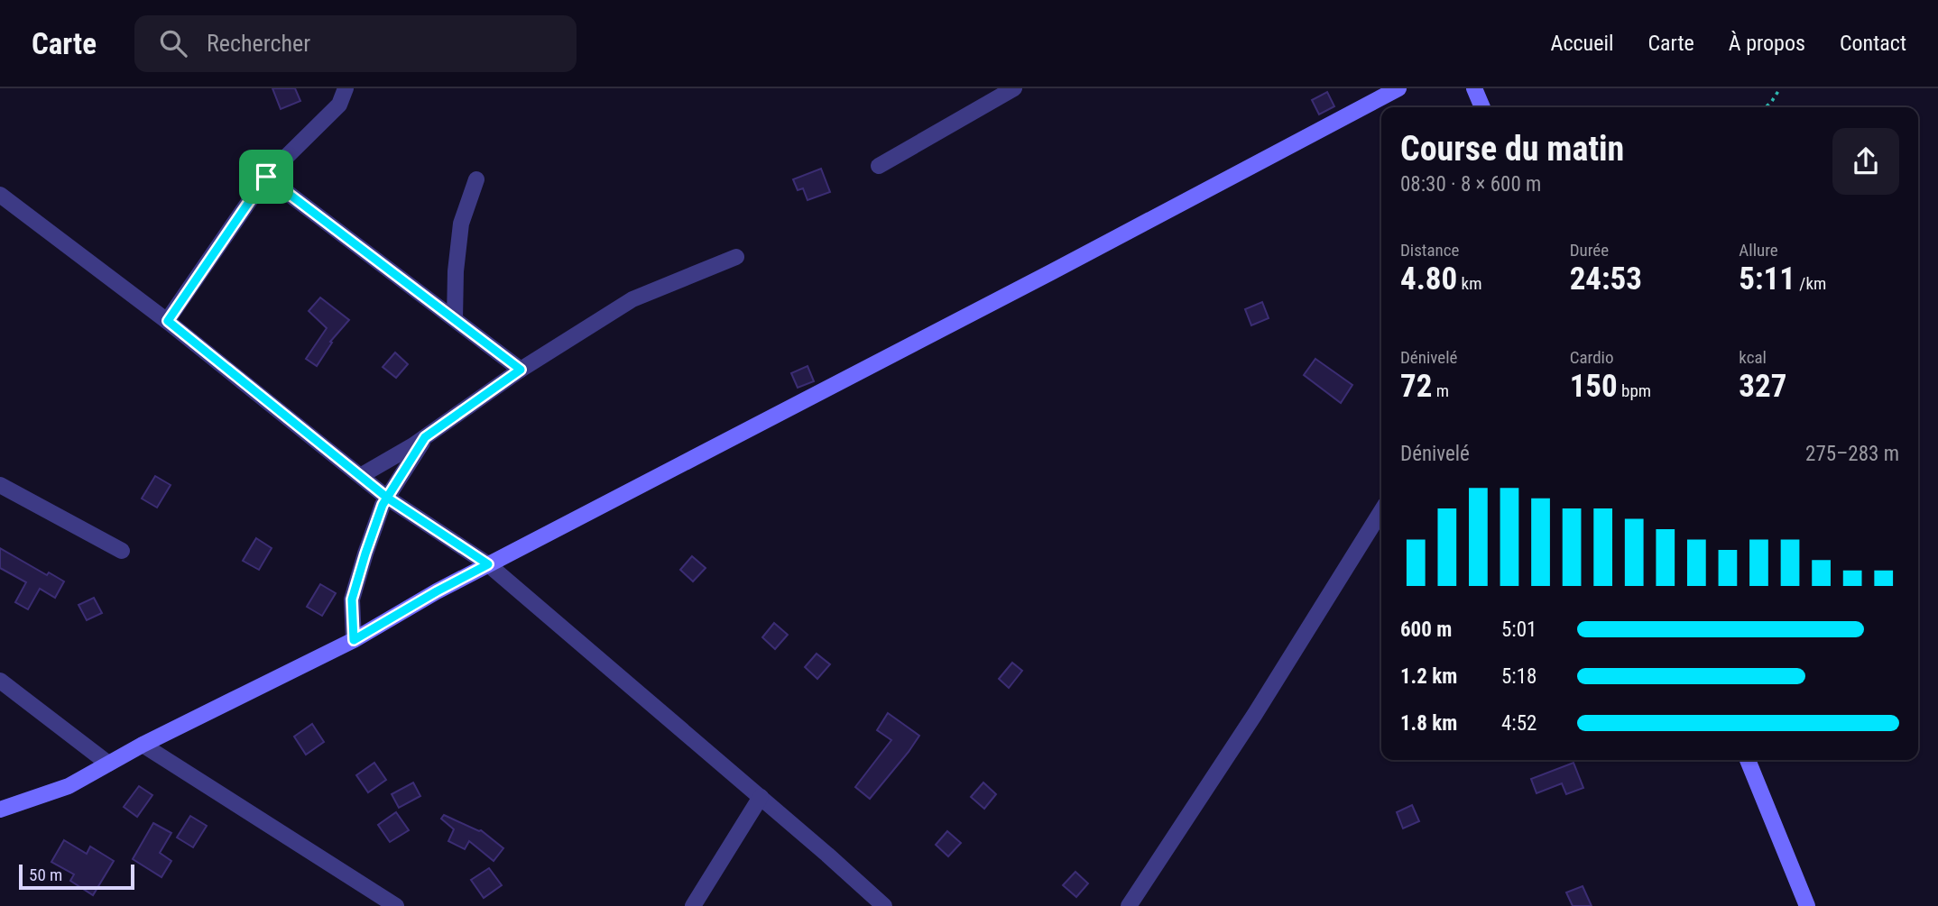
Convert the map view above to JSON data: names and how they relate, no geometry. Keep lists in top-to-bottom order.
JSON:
{
  "scale_bar": "50 m",
  "page": {
    "header": "Carte",
    "search": "Rechercher",
    "nav": [
      "Accueil",
      "Carte",
      "À propos",
      "Contact"
    ],
    "heading": ["Course du matin", "08:30 · 8 × 600 m"],
    "stats": [
      ["Distance", "4.80 km"],
      ["Durée", "24:53"],
      ["Allure", "5:11 /km"],
      ["Dénivelé", "72 m"],
      ["Cardio", "150 bpm"],
      ["kcal", "327"]
    ],
    "chart": ["Dénivelé", "275–283 m"],
    "list": [
      {
        "name": "600 m",
        "note": "5:01"
      },
      {
        "name": "1.2 km",
        "note": "5:18"
      },
      {
        "name": "1.8 km",
        "note": "4:52"
      }
    ],
    "scale": "50 m"
  }
}
